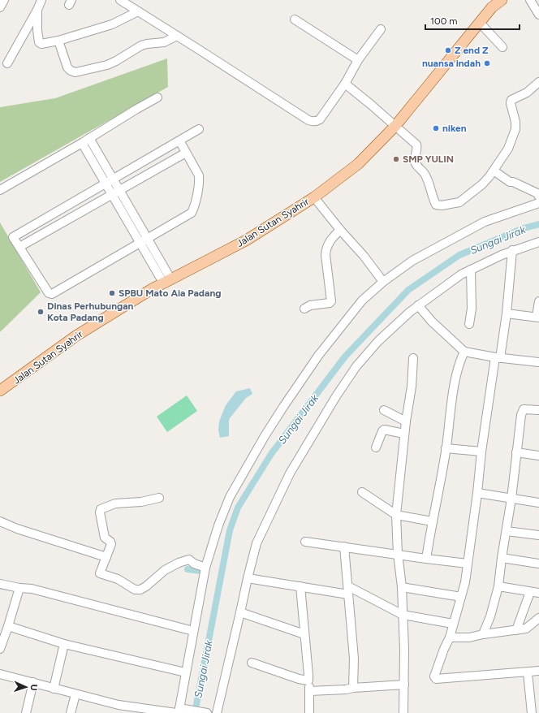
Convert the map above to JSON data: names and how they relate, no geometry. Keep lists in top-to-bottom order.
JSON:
{
  "streets": {
    "main road": ["Jalan Sutan Syahrir"]
  },
  "water": ["Sungai Jirak"],
  "places": [
    "Z end Z",
    "nuansa indah",
    "niken",
    "SMP YULIN",
    "SPBU Mato Aia Padang",
    "Dinas Perhubungan Kota Padang"
  ],
  "scale_bar": "100 m",
  "north": "right"
}
